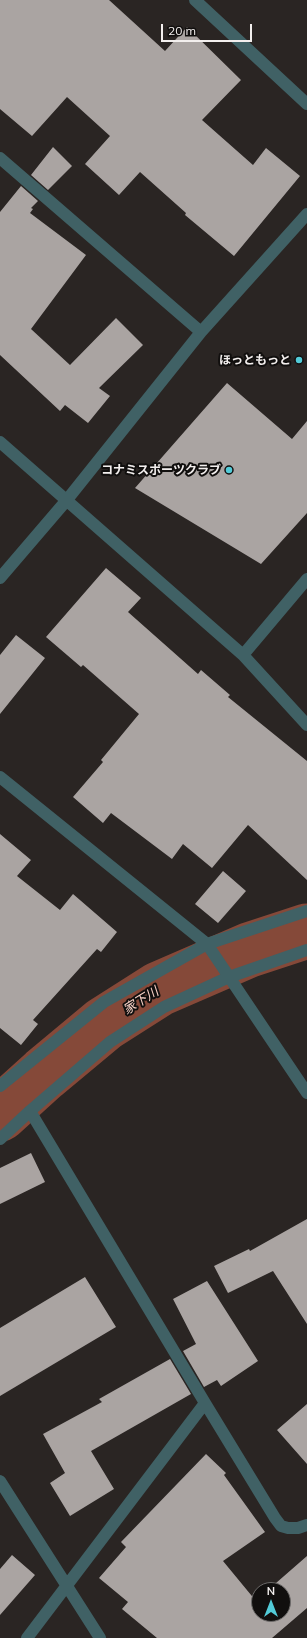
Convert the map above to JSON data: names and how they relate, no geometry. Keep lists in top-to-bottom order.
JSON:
{
  "water": ["家下川"],
  "places": ["ほっともっと", "コナミスポーツクラブ"],
  "scale_bar": "20 m",
  "north": "top"
}
